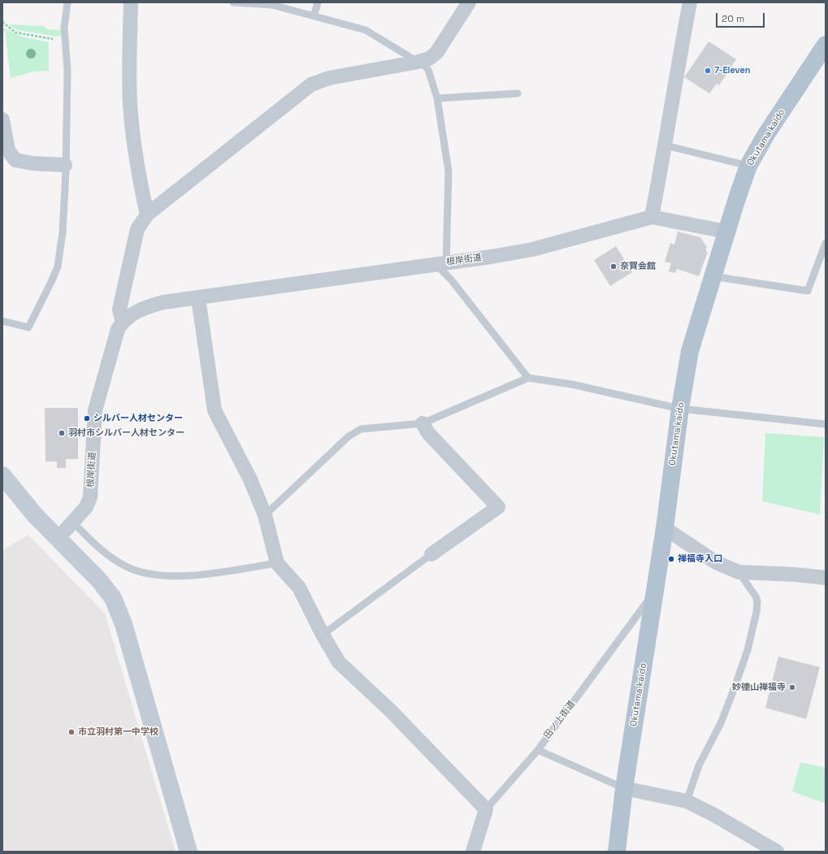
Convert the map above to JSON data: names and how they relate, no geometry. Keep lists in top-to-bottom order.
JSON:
{
  "streets": {
    "main road": ["Okutama kaido"],
    "street": ["根岸街道", "田ノ上街道"]
  },
  "crossings": [
    ["Okutama kaido", "根岸街道"],
    ["Okutama kaido", "田ノ上街道"]
  ],
  "places": [
    "7-Eleven",
    "奈賀会館",
    "シルバー人材センター",
    "羽村市シルバー人材センター",
    "禅福寺入口",
    "妙德山禅福寺",
    "市立羽村第一中学校"
  ],
  "scale_bar": "20 m"
}
